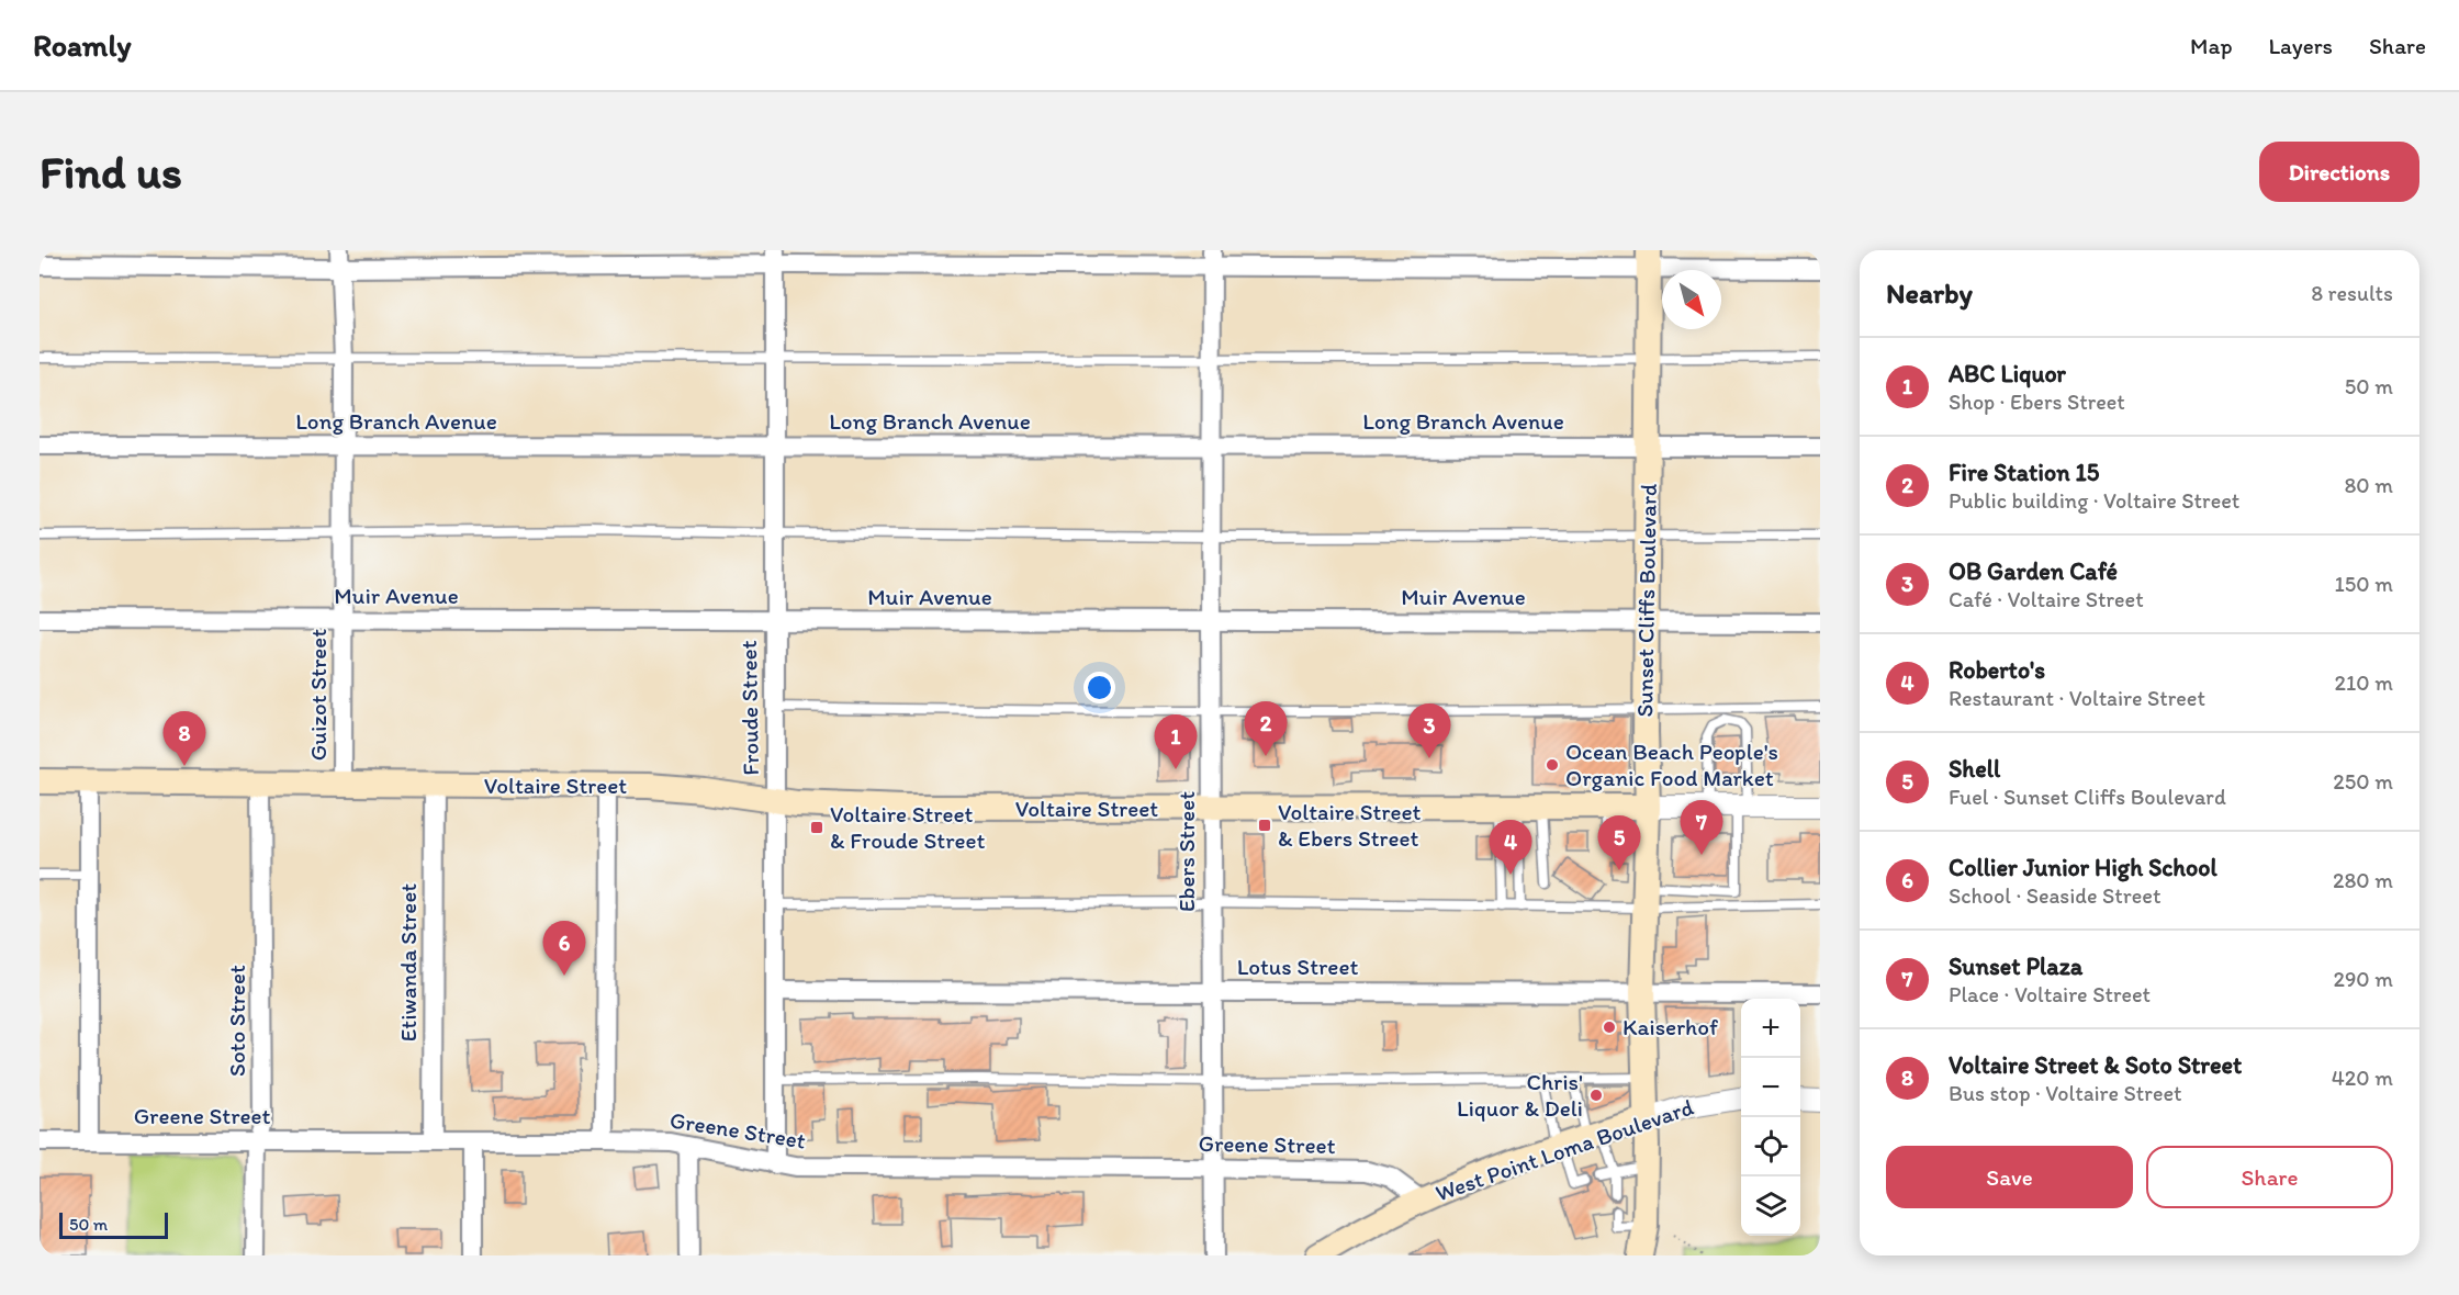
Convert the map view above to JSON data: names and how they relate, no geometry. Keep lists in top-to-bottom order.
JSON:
{
  "streets": {
    "main road": ["Sunset Cliffs Boulevard", "Voltaire Street", "West Point Loma Boulevard"],
    "street": [
      "Long Branch Avenue",
      "Muir Avenue",
      "Guizot Street",
      "Froude Street",
      "Ebers Street",
      "Etiwanda Street",
      "Lotus Street",
      "Soto Street",
      "Greene Street"
    ]
  },
  "crossings": [
    ["Long Branch Avenue", "Sunset Cliffs Boulevard"],
    ["Long Branch Avenue", "Guizot Street"],
    ["Long Branch Avenue", "Froude Street"],
    ["Long Branch Avenue", "Ebers Street"],
    ["Muir Avenue", "Sunset Cliffs Boulevard"],
    ["Muir Avenue", "Guizot Street"],
    ["Muir Avenue", "Froude Street"],
    ["Muir Avenue", "Ebers Street"],
    ["Sunset Cliffs Boulevard", "Voltaire Street"],
    ["Sunset Cliffs Boulevard", "Lotus Street"],
    ["Sunset Cliffs Boulevard", "West Point Loma Boulevard"],
    ["Guizot Street", "Voltaire Street"],
    ["Froude Street", "Voltaire Street"],
    ["Froude Street", "Lotus Street"],
    ["Froude Street", "Greene Street"],
    ["Voltaire Street", "Ebers Street"],
    ["Voltaire Street", "Etiwanda Street"],
    ["Voltaire Street", "Soto Street"],
    ["Ebers Street", "Lotus Street"],
    ["Ebers Street", "Greene Street"],
    ["Etiwanda Street", "Greene Street"],
    ["Soto Street", "Greene Street"],
    ["Greene Street", "West Point Loma Boulevard"]
  ],
  "places": {
    "other": ["Ocean Beach People's Organic Food Market", "Kaiserhof", "Chris' Liquor & Deli"],
    "transit": ["Voltaire Street & Ebers Street", "Voltaire Street & Froude Street"]
  },
  "scale_bar": "50 m",
  "north": "bottom right",
  "page": {
    "header": "Roamly",
    "nav": ["Map", "Layers", "Share"],
    "buttons": [
      "Directions",
      ["Save", "Share"]
    ],
    "title": "Find us",
    "heading": ["Nearby", "8 results"],
    "list": [
      {
        "mark": "1",
        "name": "ABC Liquor",
        "note": "Shop · Ebers Street",
        "value": "50 m"
      },
      {
        "mark": "2",
        "name": "Fire Station 15",
        "note": "Public building · Voltaire Street",
        "value": "80 m"
      },
      {
        "mark": "3",
        "name": "OB Garden Café",
        "note": "Café · Voltaire Street",
        "value": "150 m"
      },
      {
        "mark": "4",
        "name": "Roberto's",
        "note": "Restaurant · Voltaire Street",
        "value": "210 m"
      },
      {
        "mark": "5",
        "name": "Shell",
        "note": "Fuel · Sunset Cliffs Boulevard",
        "value": "250 m"
      },
      {
        "mark": "6",
        "name": "Collier Junior High School",
        "note": "School · Seaside Street",
        "value": "280 m"
      },
      {
        "mark": "7",
        "name": "Sunset Plaza",
        "note": "Place · Voltaire Street",
        "value": "290 m"
      },
      {
        "mark": "8",
        "name": "Voltaire Street & Soto Street",
        "note": "Bus stop · Voltaire Street",
        "value": "420 m"
      }
    ],
    "pins": [
      "2",
      "3",
      "8",
      "1",
      "7",
      "5",
      "4",
      "6"
    ],
    "map_buttons": ["+", "−"],
    "scale": "50 m"
  }
}
